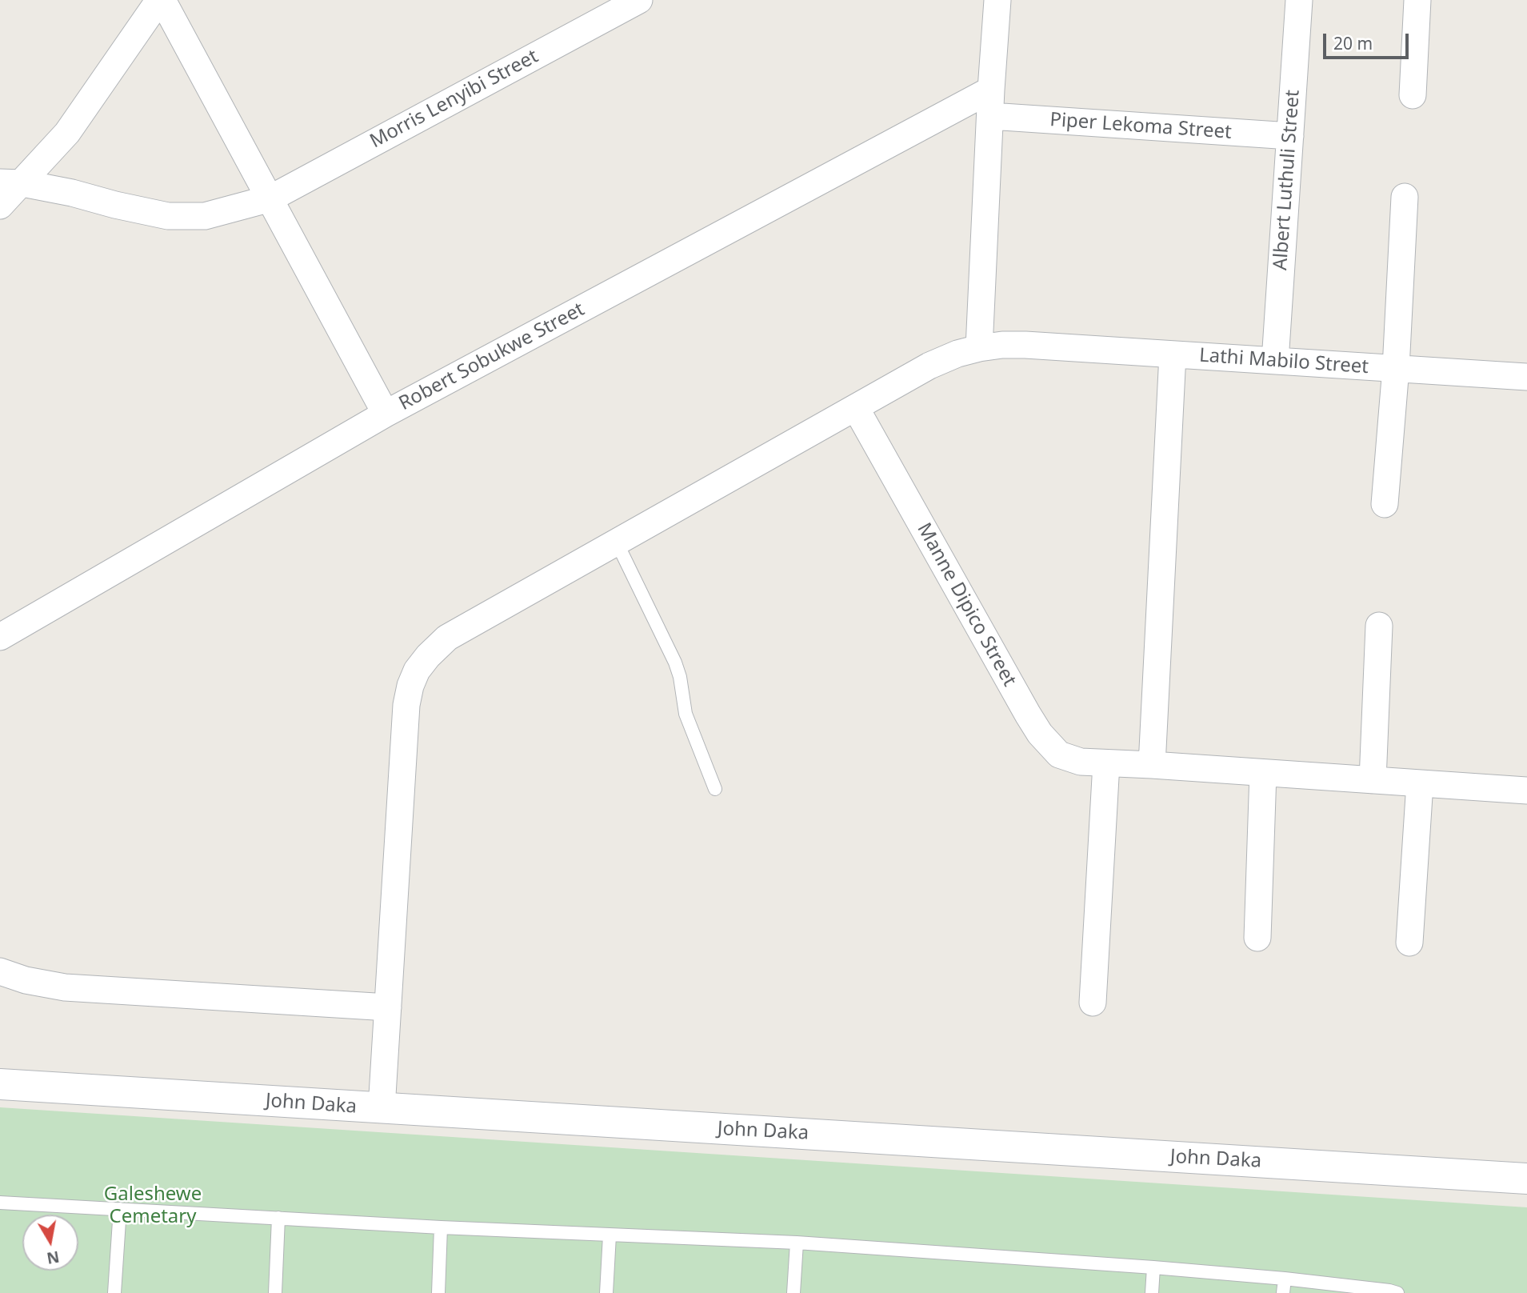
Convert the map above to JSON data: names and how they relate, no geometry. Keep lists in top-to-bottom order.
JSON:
{
  "streets": {
    "street": [
      "Morris Lenyibi Street",
      "Piper Lekoma Street",
      "Albert Luthuli Street",
      "Robert Sobukwe Street",
      "Lathi Mabilo Street",
      "Manne Dipico Street",
      "John Daka"
    ]
  },
  "crossings": [
    ["Piper Lekoma Street", "Albert Luthuli Street"],
    ["Piper Lekoma Street", "Robert Sobukwe Street"],
    ["Albert Luthuli Street", "Lathi Mabilo Street"],
    ["Lathi Mabilo Street", "Manne Dipico Street"],
    ["Lathi Mabilo Street", "John Daka"]
  ],
  "parks": ["Galeshewe Cemetary"],
  "scale_bar": "20 m",
  "north": "bottom"
}
